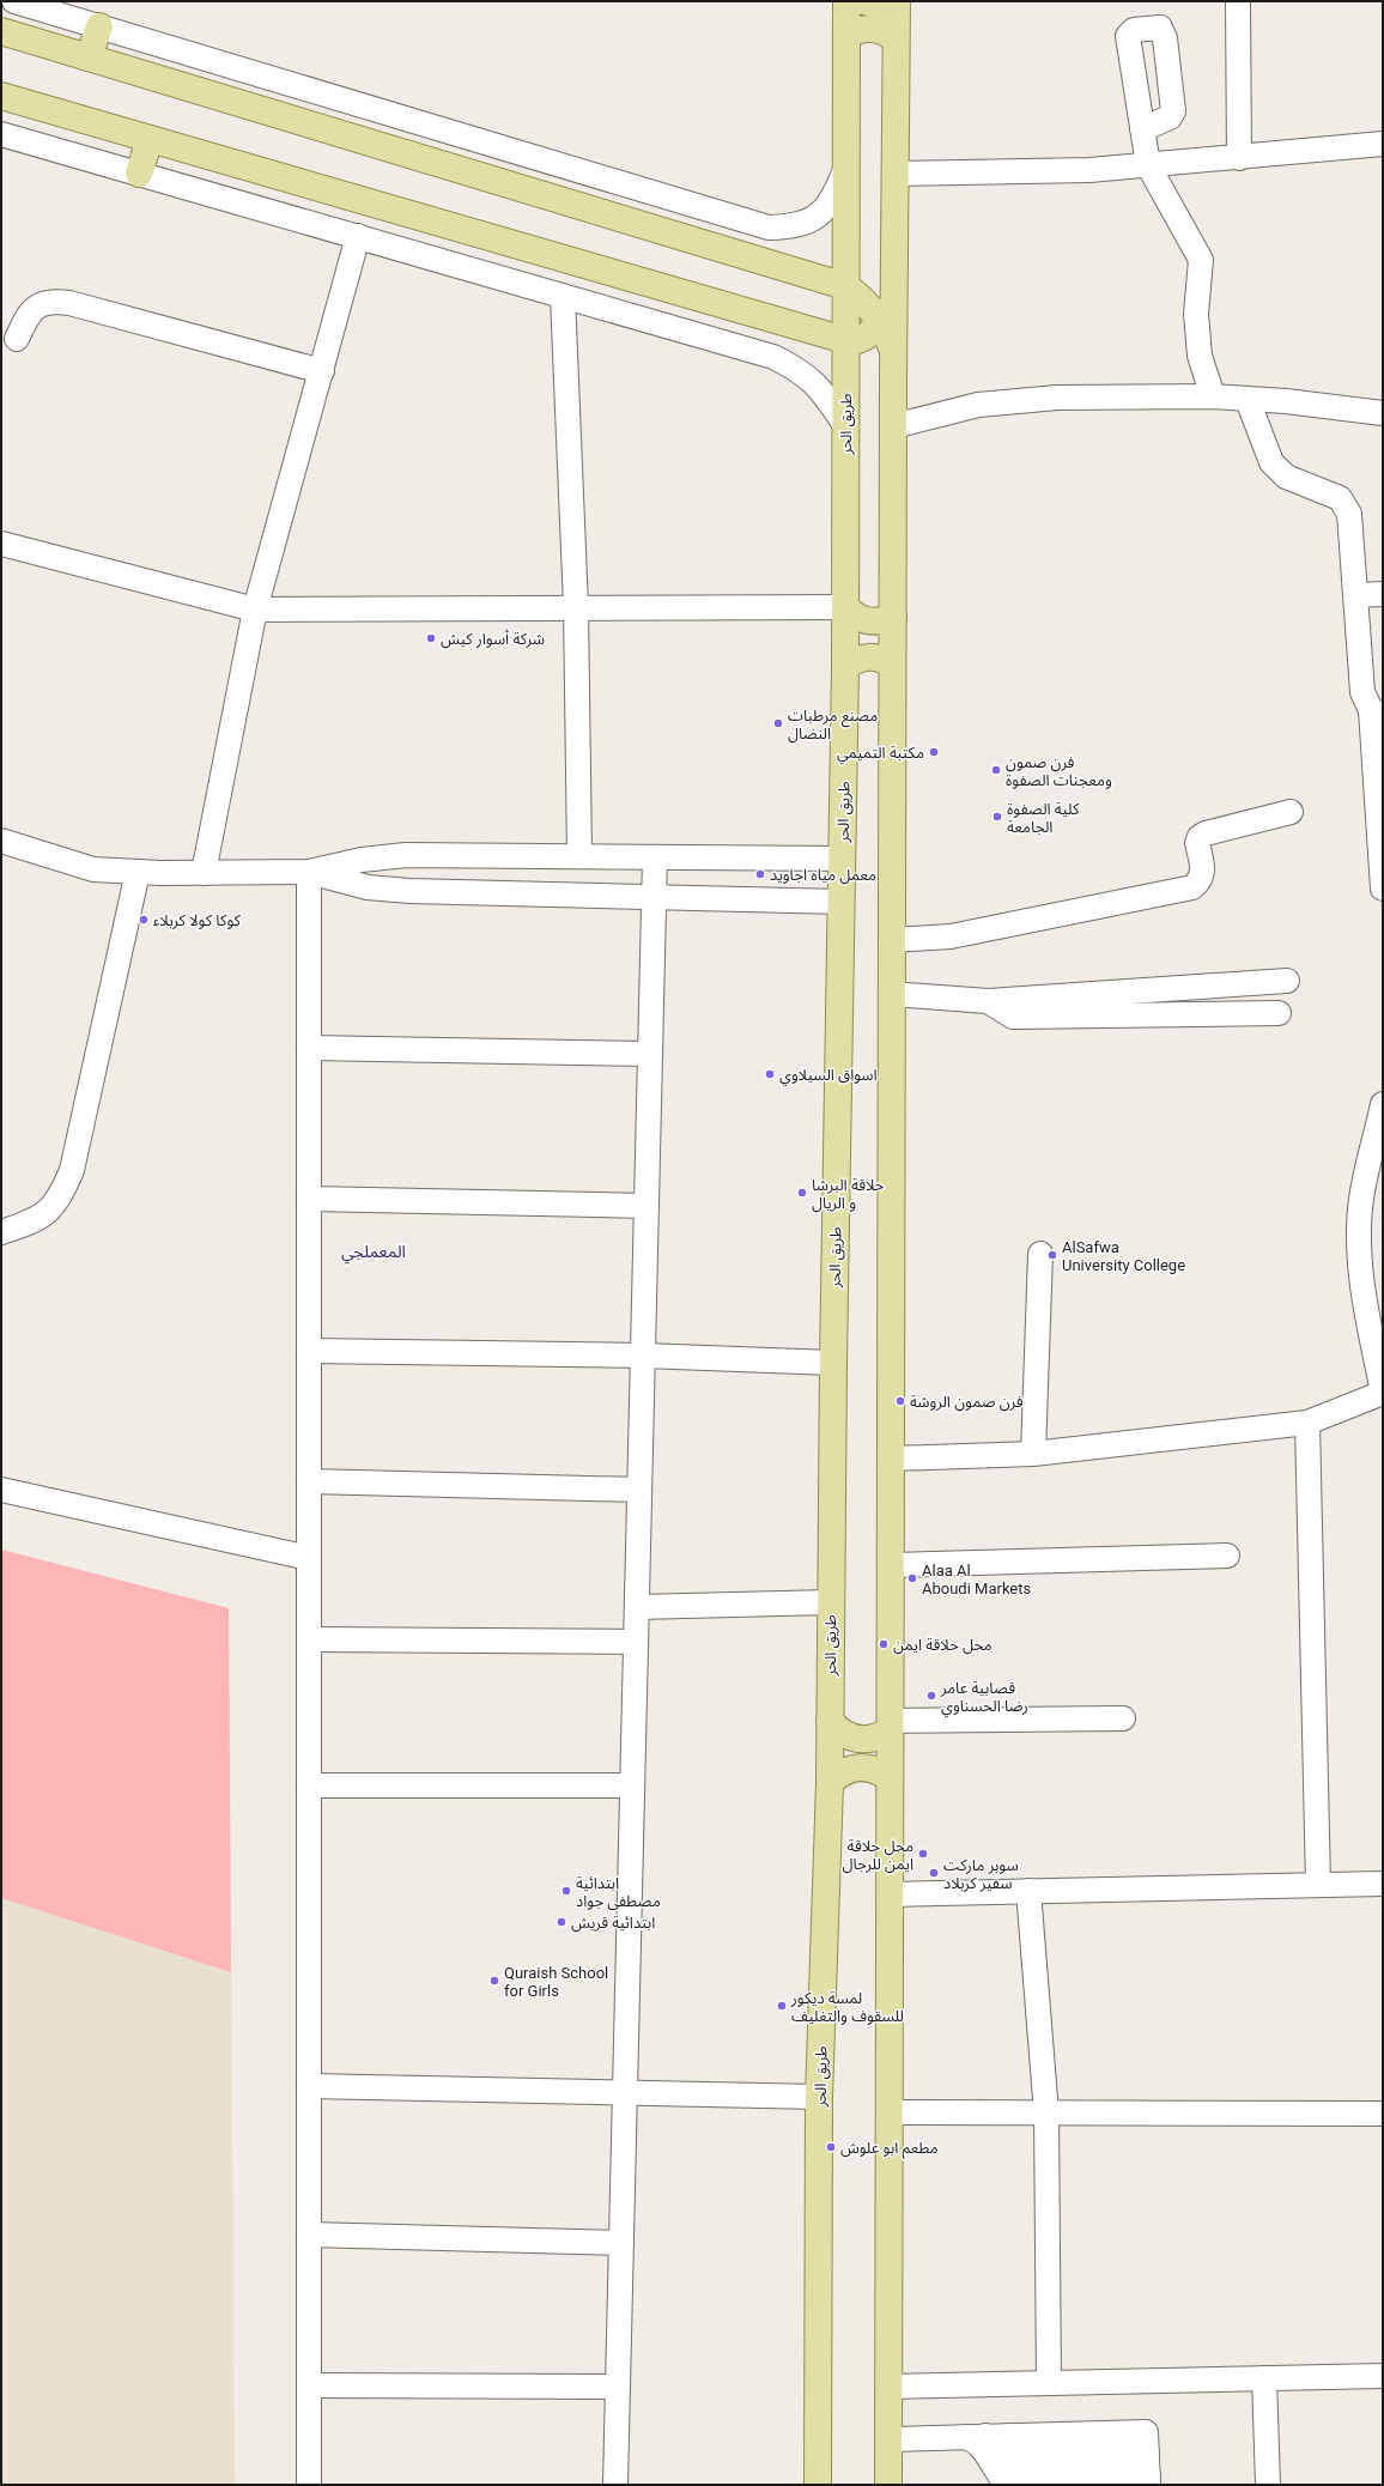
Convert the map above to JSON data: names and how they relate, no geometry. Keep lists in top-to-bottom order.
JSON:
{
  "streets": {
    "main road": ["طريق الحر"]
  },
  "districts": ["المعملجي"],
  "places": [
    "شركة أسوار كيش",
    "مصنع مرطبات النضال",
    "مكتبة التميمي",
    "فرن صمون ومعجنات الصفوة",
    "كلية الصفوة الجامعة",
    "معمل مياه اجاويد",
    "كوكا كولا كربلاء",
    "اسواق السيلاوي",
    "حلاقة البرشا و الريال",
    "AlSafwa University College",
    "فرن صمون الروشة",
    "Alaa Al Aboudi Markets",
    "محل حلاقة ايمن",
    "قصابية عامر رضا الحسناوي",
    "محل حلاقة ايمن للرجال",
    "سوبر ماركت سفير كربلاد",
    "ابتدائية مصطفى جواد",
    "ابتدائية قريش",
    "Quraish School for Girls",
    "لمسة ديكور للسقوف والتغليف",
    "مطعم ابو علوش"
  ]
}
